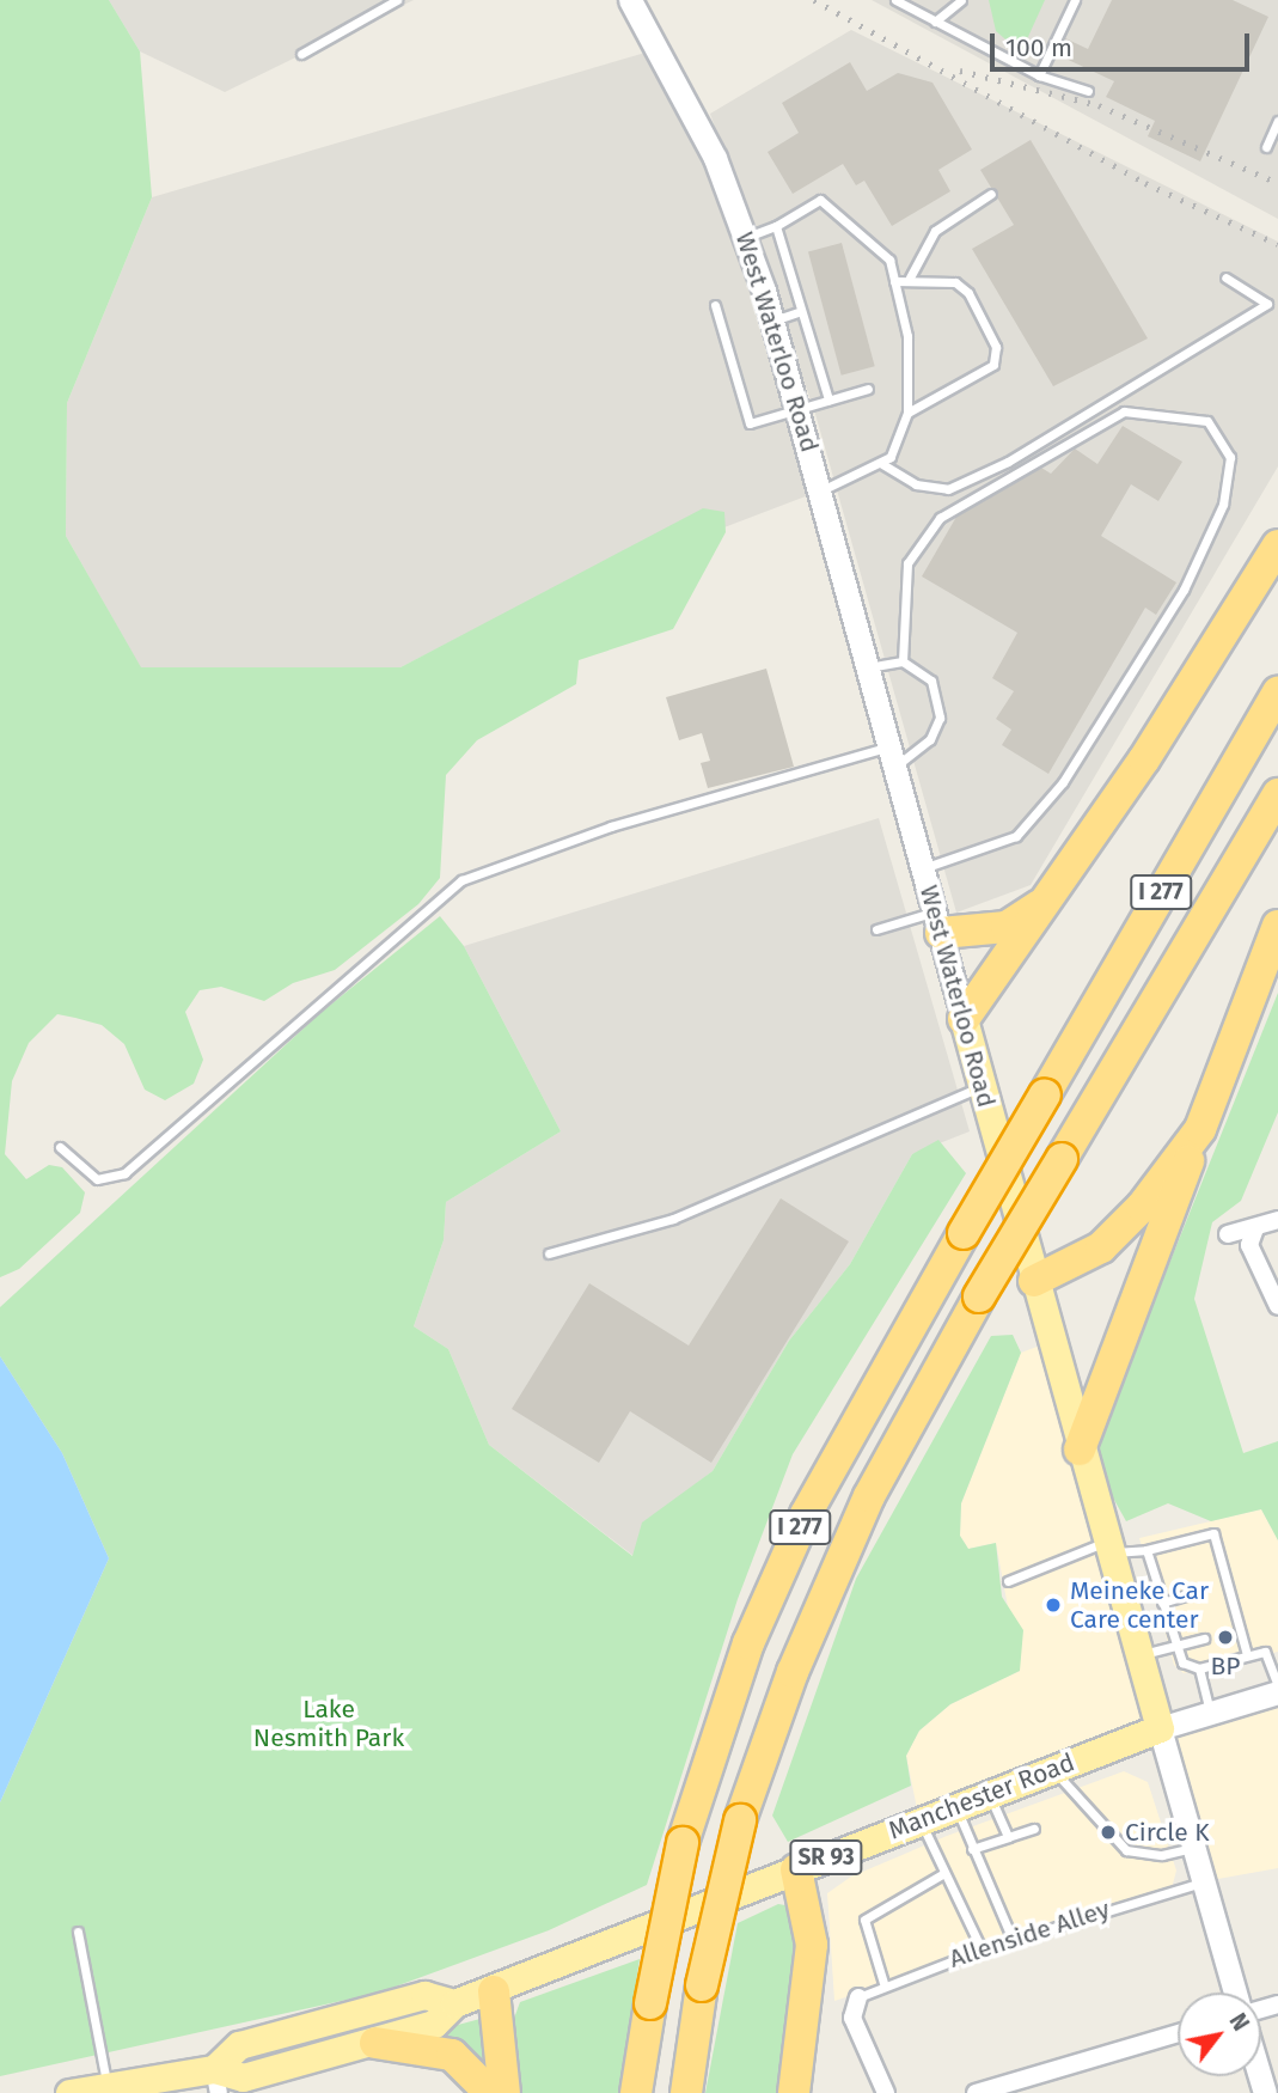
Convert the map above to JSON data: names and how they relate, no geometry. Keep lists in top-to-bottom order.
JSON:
{
  "streets": {
    "highway": ["I 277"],
    "main road": ["West Waterloo Road", "Manchester Road", "SR 93"],
    "lane": ["Allenside Alley"]
  },
  "crossings": [
    ["West Waterloo Road", "Manchester Road"],
    ["West Waterloo Road", "Allenside Alley"]
  ],
  "parks": ["Lake Nesmith Park"],
  "places": ["Meineke Car Care center", "BP", "Circle K"],
  "scale_bar": "100 m",
  "north": "top right"
}
